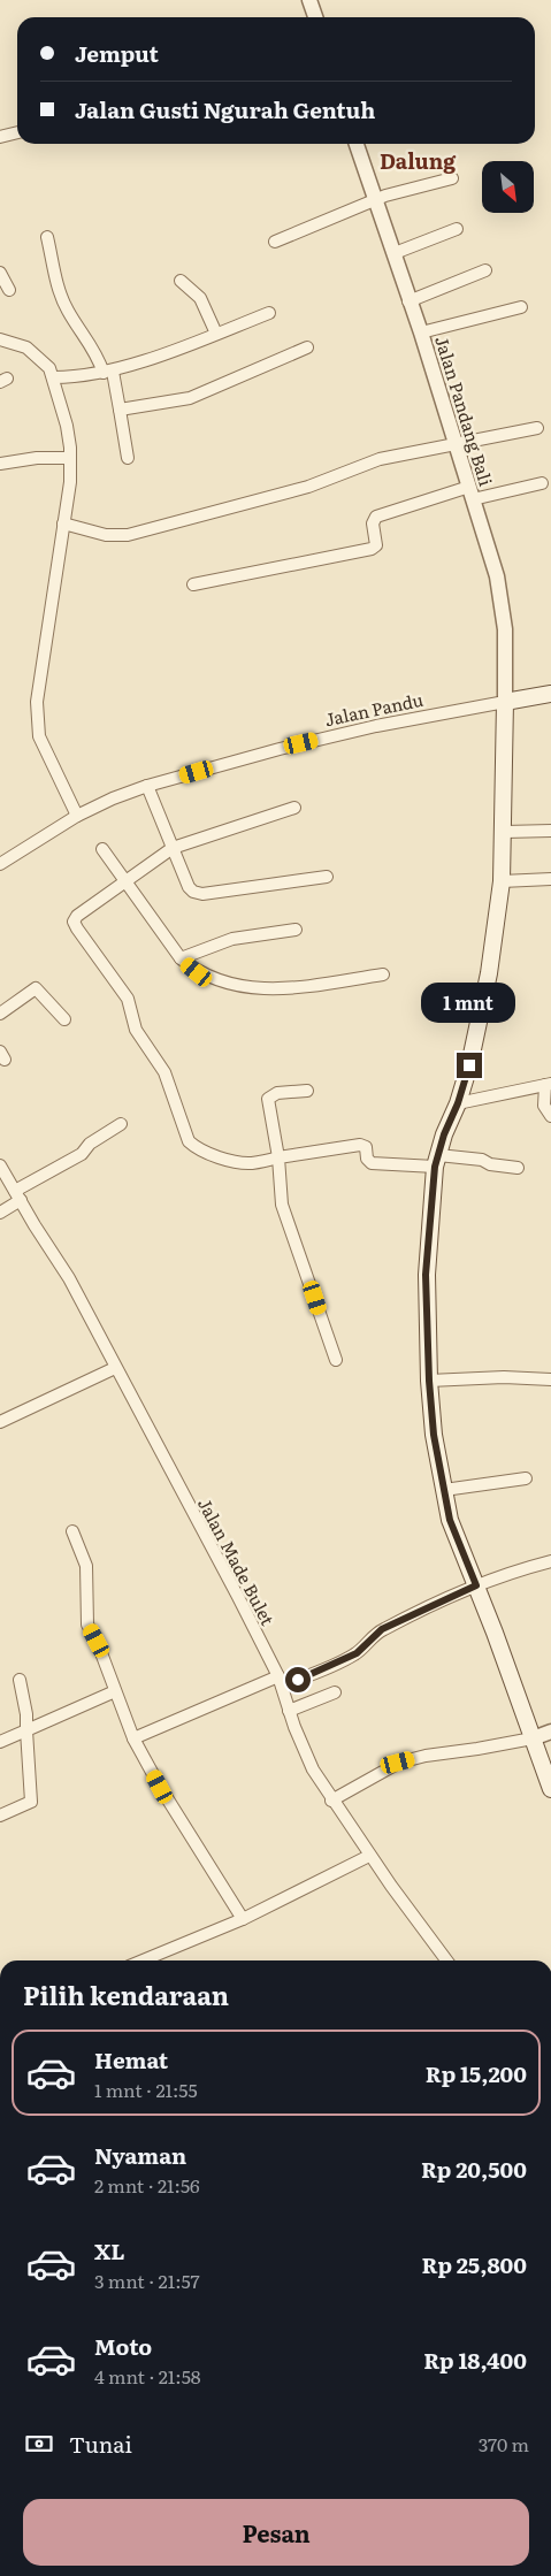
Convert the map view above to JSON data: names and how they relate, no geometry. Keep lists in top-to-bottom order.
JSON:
{
  "streets": {
    "main road": ["Jalan Pandu"],
    "street": ["Jalan Pandang Bali", "Jalan Made Bulet"]
  },
  "crossings": [
    ["Jalan Pandang Bali", "Jalan Pandu"]
  ],
  "districts": ["Dalung"],
  "north": "bottom right",
  "page": {
    "banner": ["Jemput", "Jalan Gusti Ngurah Gentuh"],
    "bubble": "1 mnt",
    "heading": "Pilih kendaraan",
    "list": [
      {
        "name": "Hemat",
        "note": "1 mnt · 21:55",
        "value": "Rp 15,200"
      },
      {
        "name": "Nyaman",
        "note": "2 mnt · 21:56",
        "value": "Rp 20,500"
      },
      {
        "name": "XL",
        "note": "3 mnt · 21:57",
        "value": "Rp 25,800"
      },
      {
        "name": "Moto",
        "note": "4 mnt · 21:58",
        "value": "Rp 18,400"
      }
    ],
    "pay": ["Tunai", "370 m"],
    "buttons": "Pesan"
  }
}
